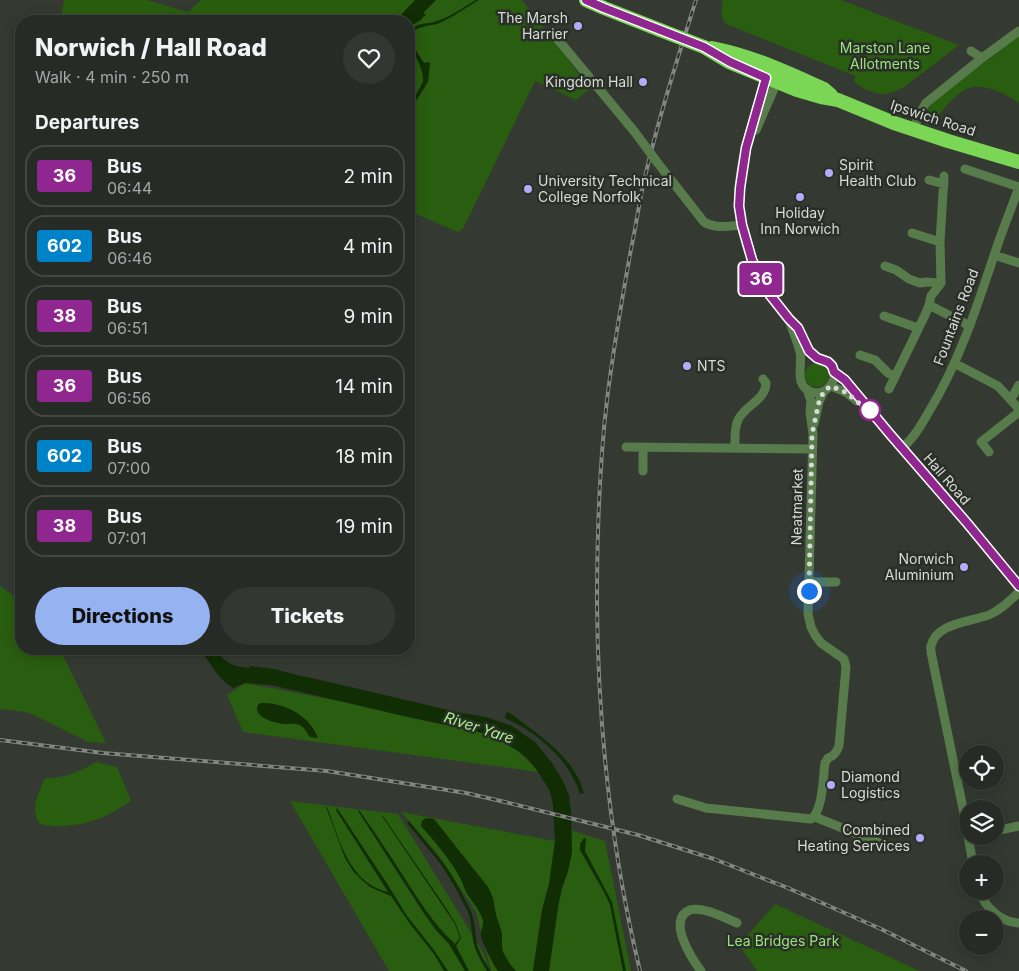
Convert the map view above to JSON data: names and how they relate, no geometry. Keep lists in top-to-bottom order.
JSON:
{
  "streets": {
    "highway": ["Ipswich Road"],
    "street": ["Fountains Road", "Hall Road", "Neatmarket"]
  },
  "crossings": [
    ["Ipswich Road", "Hall Road"],
    ["Fountains Road", "Hall Road"],
    ["Hall Road", "Neatmarket"]
  ],
  "water": ["River Yare"],
  "parks": ["Marston Lane Allotments", "Lea Bridges Park"],
  "places": [
    "The Marsh Harrier",
    "Kingdom Hall",
    "Spirit Health Club",
    "University Technical College Norfolk",
    "Holiday Inn Norwich",
    "NTS",
    "Norwich Aluminium",
    "Diamond Logistics",
    "Combined Heating Services"
  ],
  "lines": ["bus line 36"],
  "page": {
    "on_map": "36",
    "heading": [
      ["Norwich / Hall Road", "Walk · 4 min · 250 m"],
      "Departures"
    ],
    "list": [
      {
        "mark": "36",
        "name": "Bus",
        "note": "06:44",
        "value": "2 min"
      },
      {
        "mark": "602",
        "name": "Bus",
        "note": "06:46",
        "value": "4 min"
      },
      {
        "mark": "38",
        "name": "Bus",
        "note": "06:51",
        "value": "9 min"
      },
      {
        "mark": "36",
        "name": "Bus",
        "note": "06:56",
        "value": "14 min"
      },
      {
        "mark": "602",
        "name": "Bus",
        "note": "07:00",
        "value": "18 min"
      },
      {
        "mark": "38",
        "name": "Bus",
        "note": "07:01",
        "value": "19 min"
      }
    ],
    "buttons": ["Directions", "Tickets"],
    "map_buttons": ["+", "−"]
  }
}
